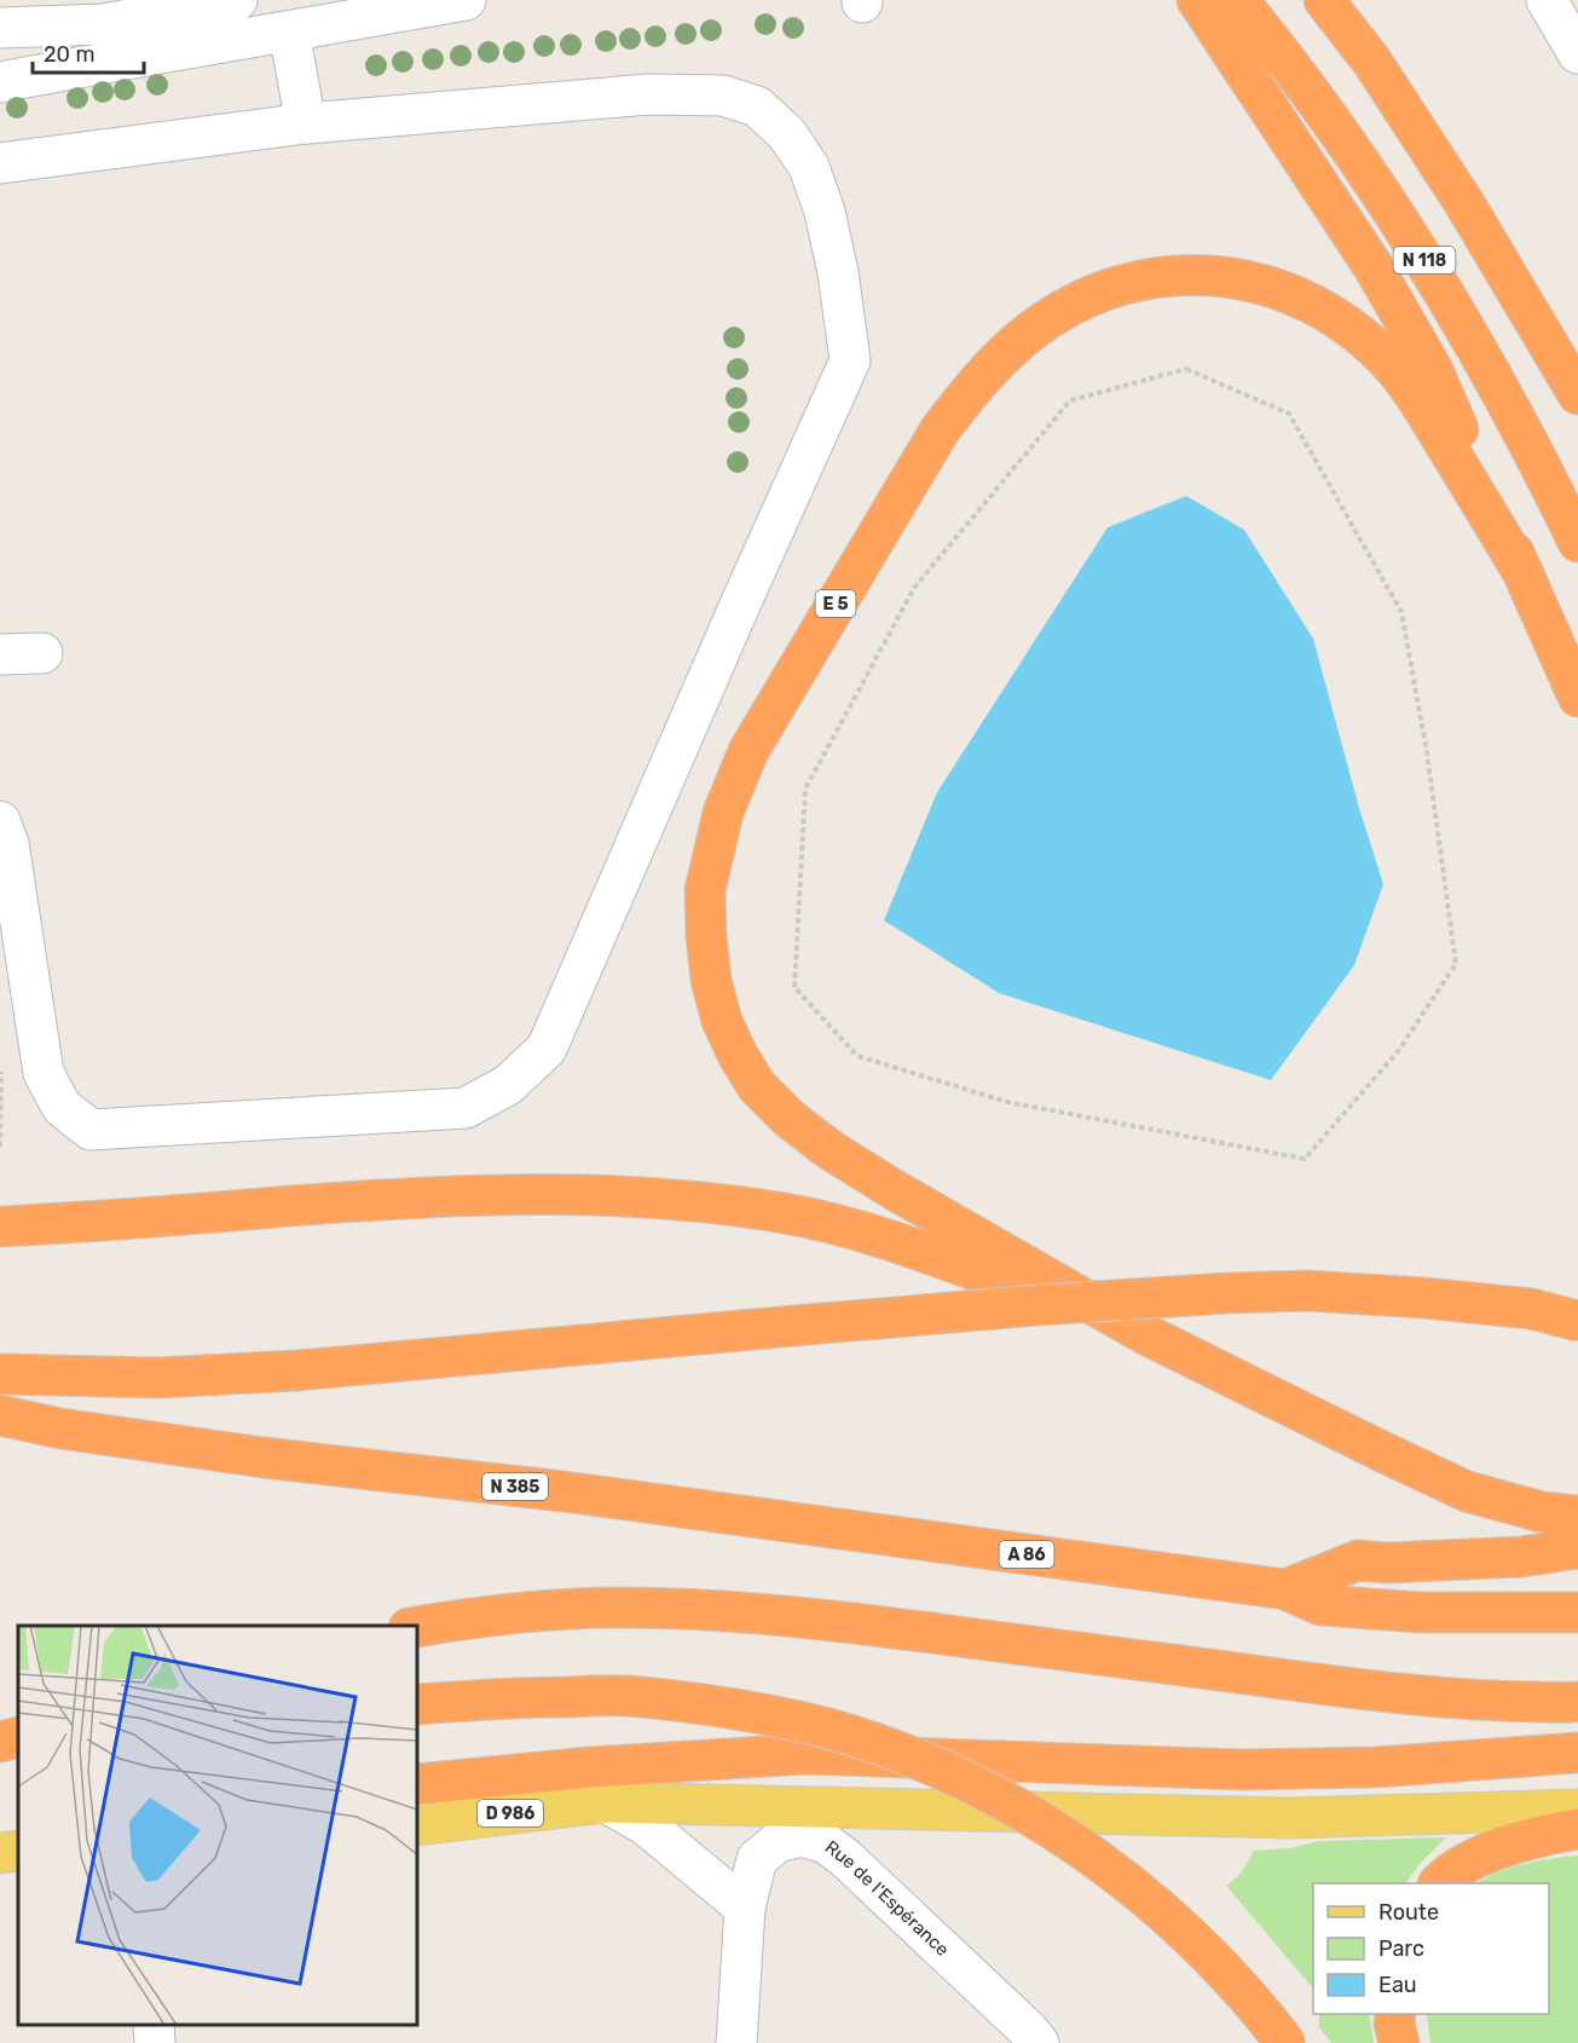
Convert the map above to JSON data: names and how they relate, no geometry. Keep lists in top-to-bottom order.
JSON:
{
  "streets": {
    "highway": [
      "N 118",
      "E 5",
      "N 385",
      "A 86"
    ],
    "main road": ["D 986"],
    "street": ["Rue de l'Espérance"]
  },
  "crossings": [
    ["N 385", "A 86"]
  ],
  "legend": ["Route", "Parc", "Eau"],
  "scale_bar": "20 m"
}
